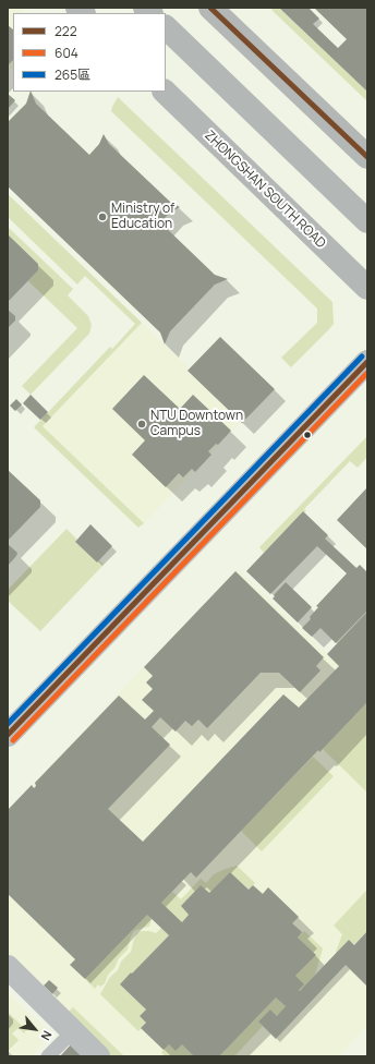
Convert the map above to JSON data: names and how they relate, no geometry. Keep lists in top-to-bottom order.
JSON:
{
  "streets": {
    "main road": ["ZHONGSHAN SOUTH ROAD"]
  },
  "places": ["Ministry of Education", "NTU Downtown Campus"],
  "lines": ["transit line 222", "transit line 265區", "transit line 604"],
  "legend": ["222", "604", "265區"],
  "north": "bottom right"
}
